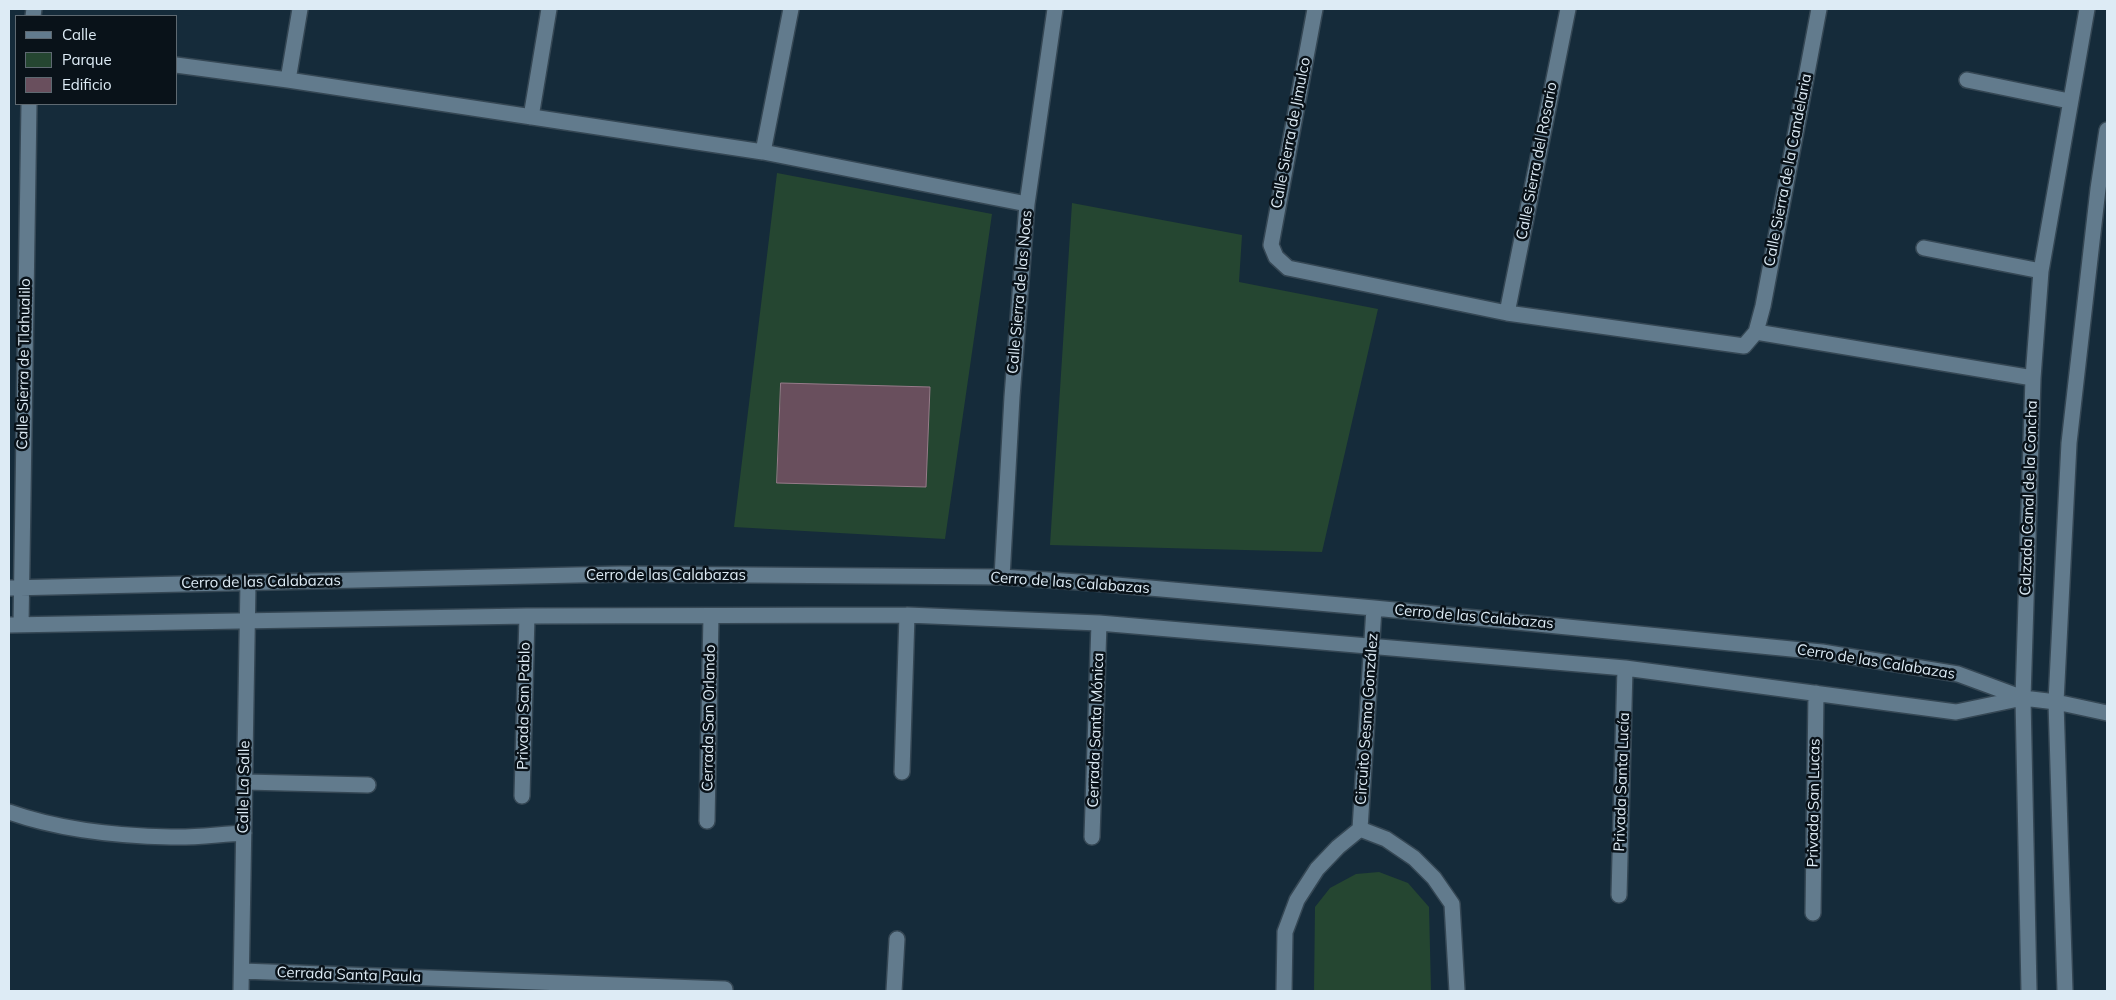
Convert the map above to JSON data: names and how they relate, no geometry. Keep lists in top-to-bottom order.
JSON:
{
  "streets": {
    "street": [
      "Calle Sierra de Jimulco",
      "Calle Sierra del Rosario",
      "Calle Sierra de la Candelaria",
      "Calle Sierra de las Noas",
      "Calle Sierra de Tlahualilo",
      "Calzada Canal de la Concha",
      "Cerro de las Calabazas",
      "Privada San Pablo",
      "Cerrada San Orlando",
      "Circuito Sesma González",
      "Cerrada Santa Mónica",
      "Privada Santa Lucía",
      "Calle La Salle",
      "Privada San Lucas",
      "Cerrada Santa Paula"
    ]
  },
  "crossings": [
    ["Calle Sierra de Jimulco", "Calle Sierra del Rosario"],
    ["Calle Sierra de las Noas", "Cerro de las Calabazas"],
    ["Calle Sierra de Tlahualilo", "Cerro de las Calabazas"],
    ["Calzada Canal de la Concha", "Cerro de las Calabazas"],
    ["Cerro de las Calabazas", "Circuito Sesma González"],
    ["Cerro de las Calabazas", "Calle La Salle"],
    ["Calle La Salle", "Cerrada Santa Paula"]
  ],
  "legend": ["Calle", "Parque", "Edificio"]
}
